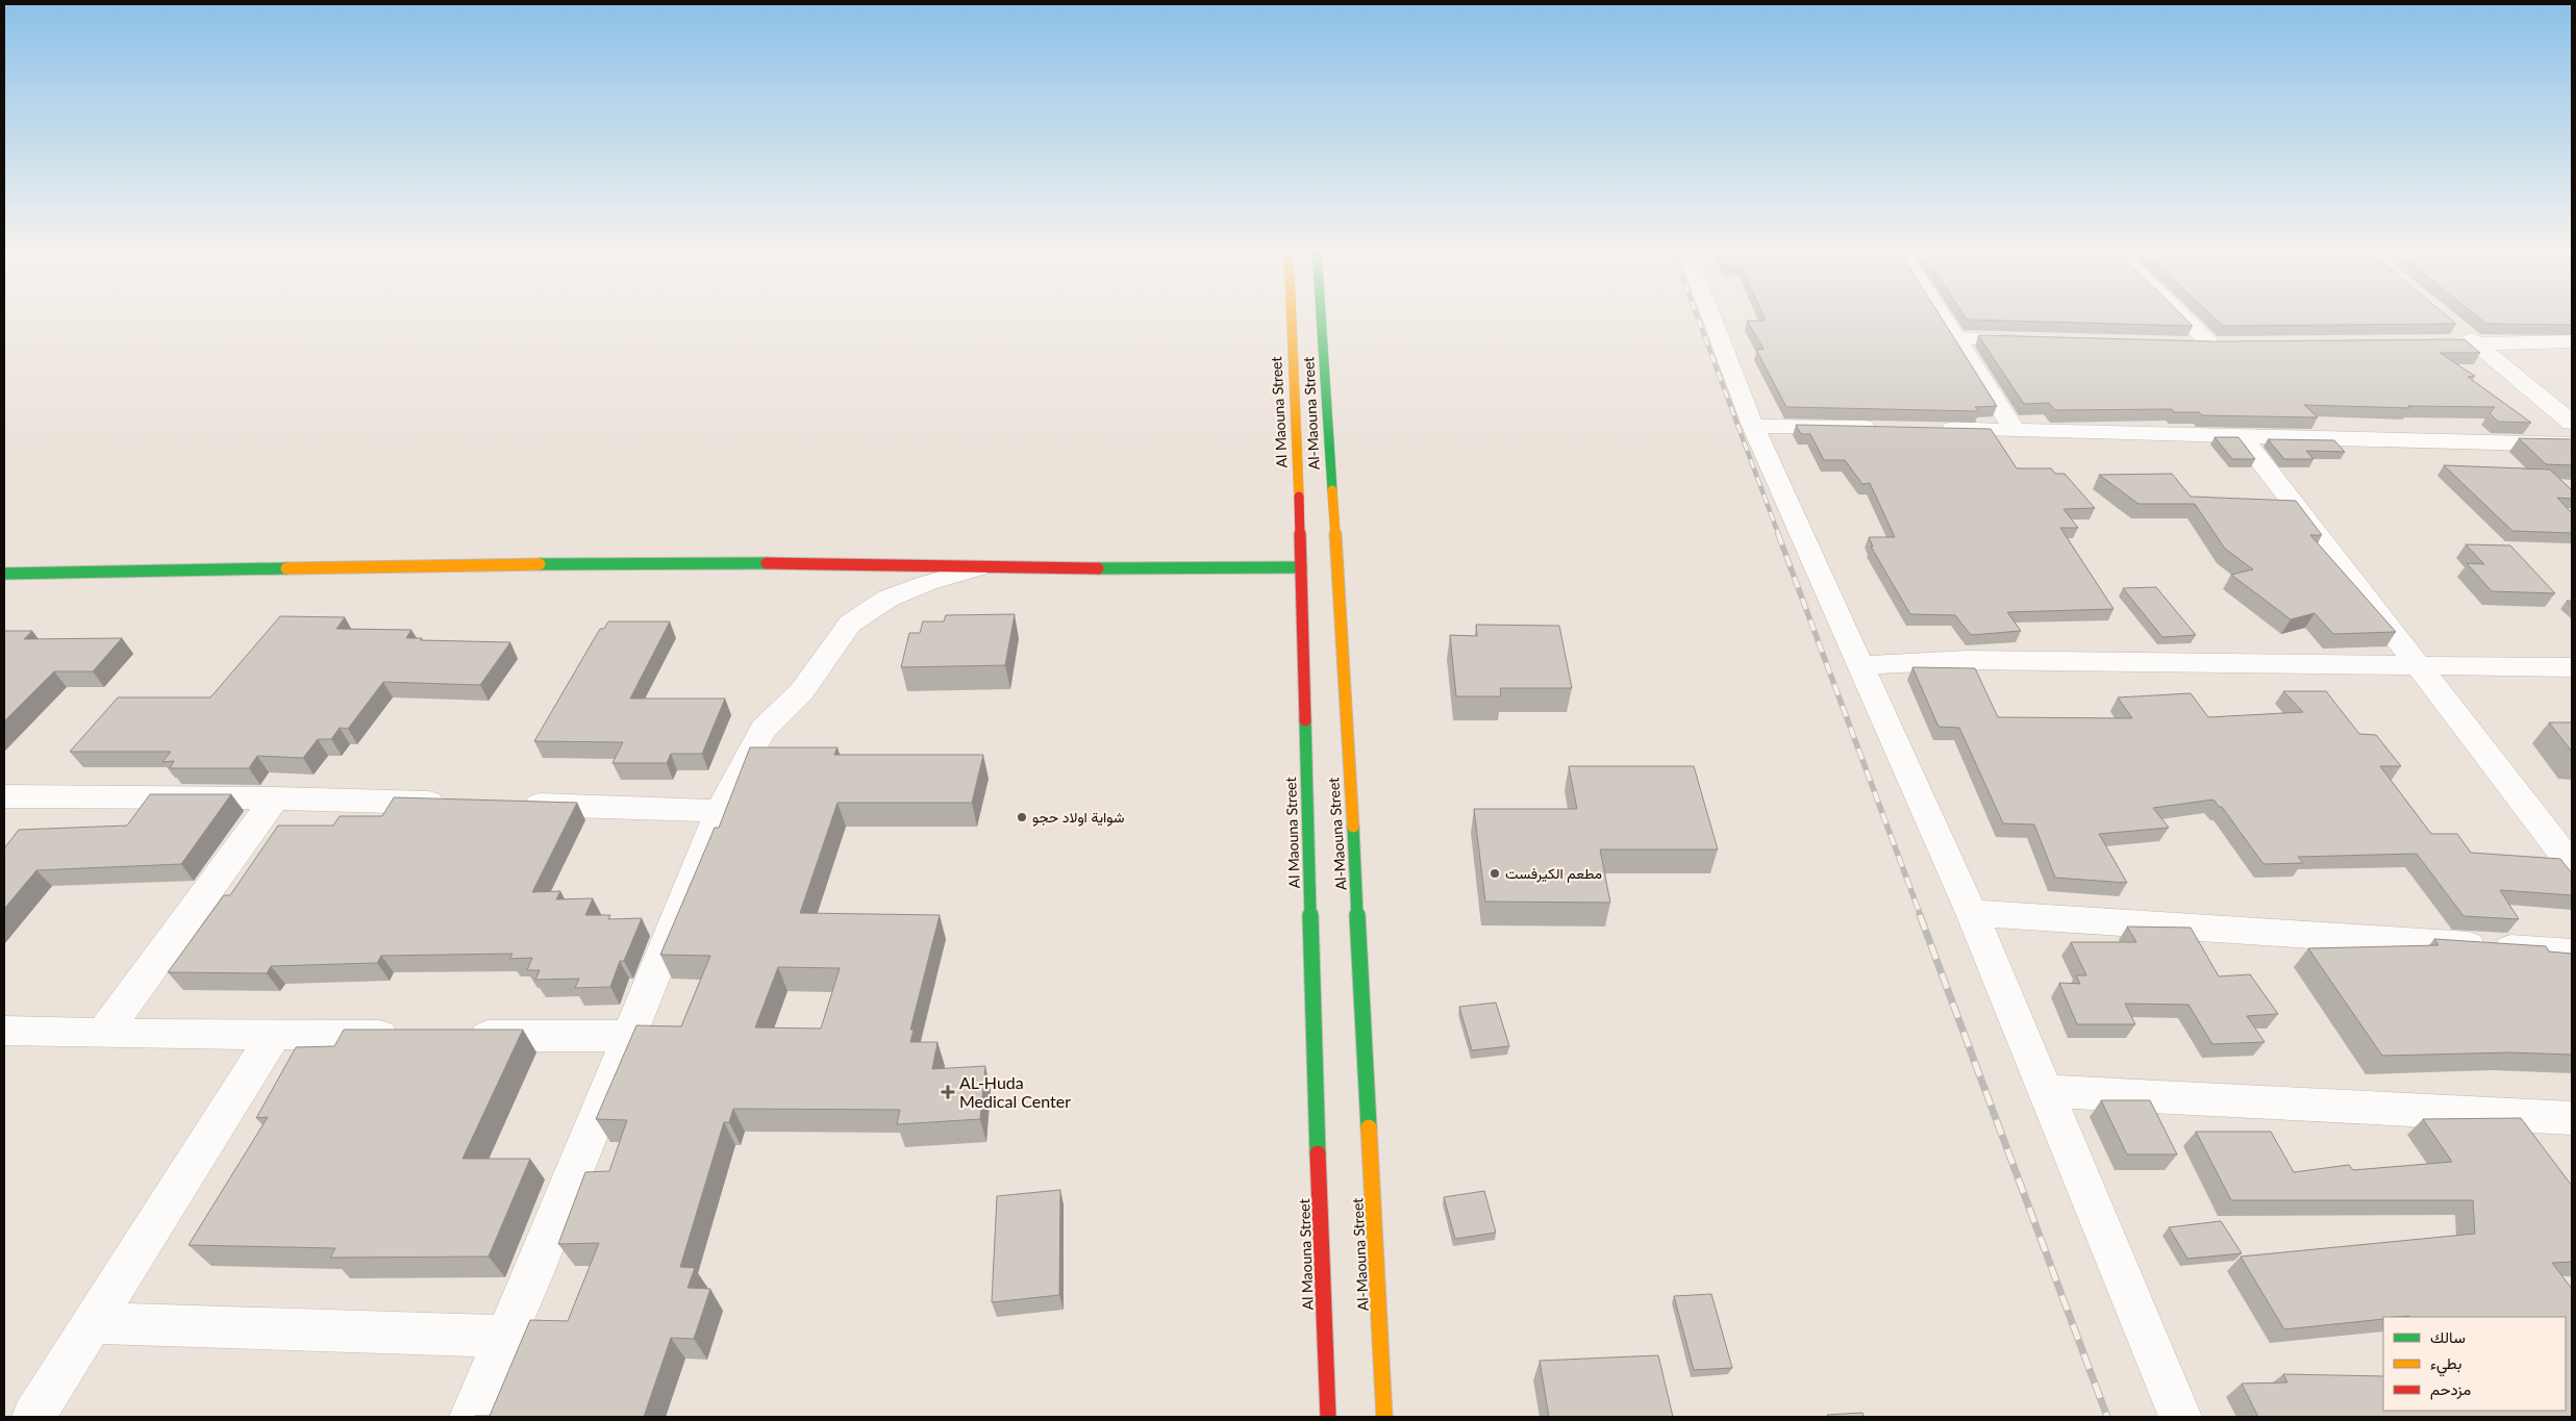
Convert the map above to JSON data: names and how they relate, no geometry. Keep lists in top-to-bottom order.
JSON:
{
  "streets": {
    "main road": ["Al Maouna Street", "Al-Maouna Street"]
  },
  "places": {
    "other": ["شواية اولاد حجو", "مطعم الكيرفست"],
    "health": ["AL-Huda Medical Center"]
  },
  "legend": ["سالك", "بطيء", "مزدحم"]
}
